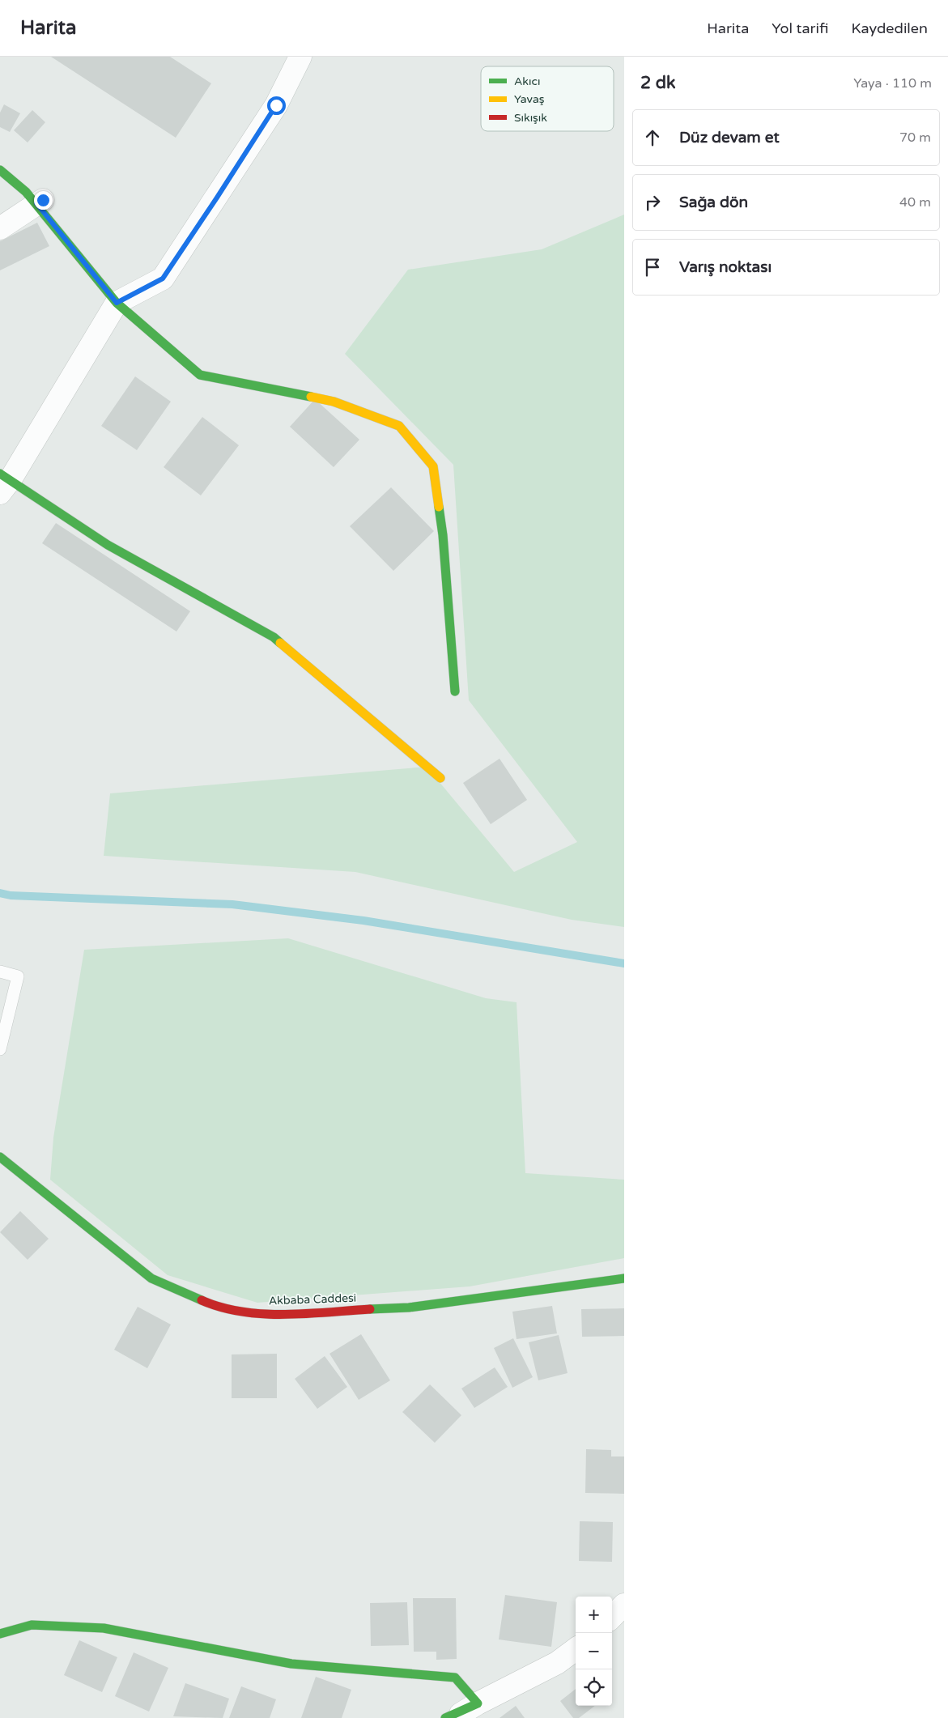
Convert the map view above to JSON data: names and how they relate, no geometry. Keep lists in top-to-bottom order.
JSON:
{
  "streets": {
    "street": ["Akbaba Caddesi"]
  },
  "legend": ["Akıcı", "Yavaş", "Sıkışık"],
  "page": {
    "header": "Harita",
    "nav": ["Harita", "Yol tarifi", "Kaydedilen"],
    "heading": ["2 dk", "Yaya · 110 m"],
    "list": [
      ["Düz devam et", "70 m"],
      ["Sağa dön", "40 m"],
      "Varış noktası"
    ],
    "map_buttons": ["+", "−"]
  }
}
